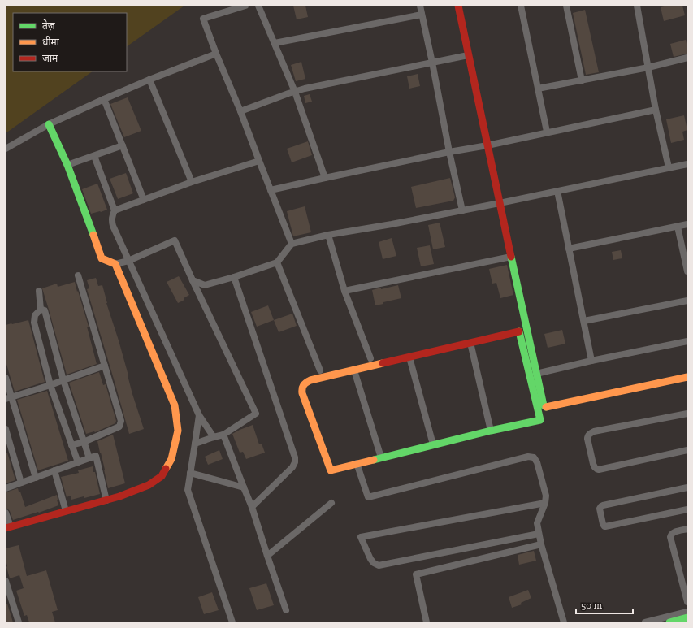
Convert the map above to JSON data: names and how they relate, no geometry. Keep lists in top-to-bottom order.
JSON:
{
  "legend": ["तेज़", "धीमा", "जाम"],
  "scale_bar": "50 m"
}
